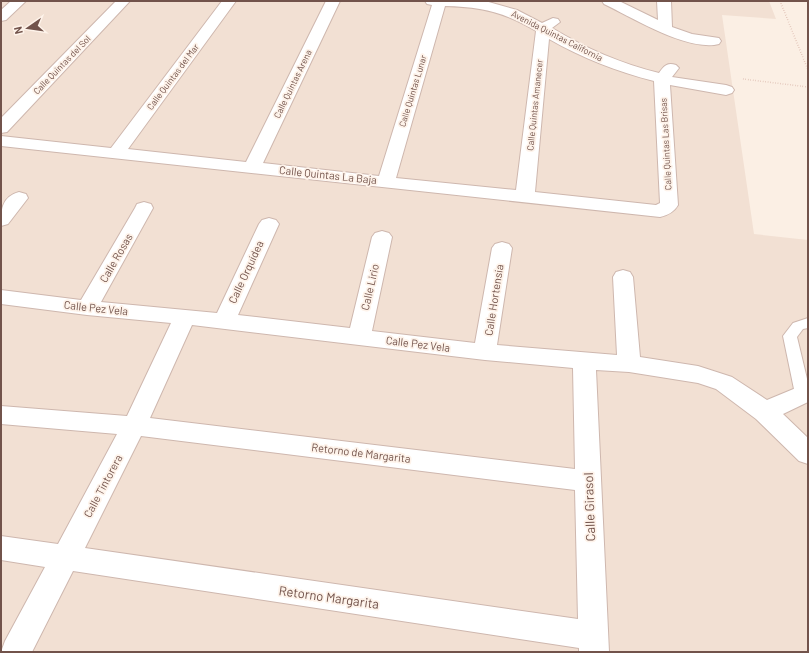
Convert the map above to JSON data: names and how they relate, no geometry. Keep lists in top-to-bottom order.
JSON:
{
  "streets": {
    "street": [
      "Avenida Quintas California",
      "Calle Quintas del Sol",
      "Calle Quintas del Mar",
      "Calle Quintas Arena",
      "Calle Quintas Lunar",
      "Calle Quintas Amanecer",
      "Calle Quintas Las Brisas",
      "Calle Quintas La Baja",
      "Calle Rosas",
      "Calle Orquídea",
      "Calle Lirio",
      "Calle Hortensia",
      "Calle Pez Vela",
      "Retorno de Margarita",
      "Calle Tintorera",
      "Calle Girasol",
      "Retorno Margarita"
    ]
  },
  "crossings": [
    ["Avenida Quintas California", "Calle Quintas Lunar"],
    ["Avenida Quintas California", "Calle Quintas Amanecer"],
    ["Avenida Quintas California", "Calle Quintas Las Brisas"],
    ["Calle Quintas del Mar", "Calle Quintas La Baja"],
    ["Calle Quintas Arena", "Calle Quintas La Baja"],
    ["Calle Quintas Lunar", "Calle Quintas La Baja"],
    ["Calle Quintas Amanecer", "Calle Quintas La Baja"],
    ["Calle Quintas Las Brisas", "Calle Quintas La Baja"],
    ["Calle Rosas", "Calle Pez Vela"],
    ["Calle Orquídea", "Calle Pez Vela"],
    ["Calle Lirio", "Calle Pez Vela"],
    ["Calle Hortensia", "Calle Pez Vela"],
    ["Calle Pez Vela", "Calle Tintorera"],
    ["Calle Pez Vela", "Calle Girasol"],
    ["Retorno de Margarita", "Calle Tintorera"],
    ["Retorno de Margarita", "Calle Girasol"],
    ["Calle Tintorera", "Retorno Margarita"],
    ["Calle Girasol", "Retorno Margarita"]
  ],
  "north": "left"
}
